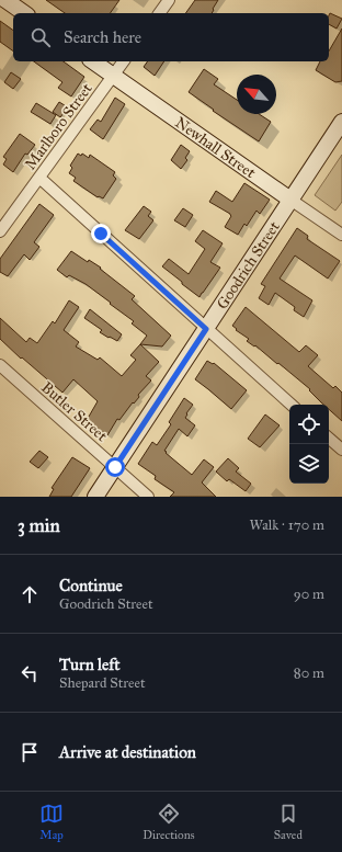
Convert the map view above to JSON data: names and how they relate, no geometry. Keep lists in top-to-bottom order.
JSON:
{
  "streets": {
    "main road": ["Newhall Street", "Goodrich Street"],
    "street": ["Marlboro Street", "Butler Street"]
  },
  "crossings": [
    ["Marlboro Street", "Newhall Street"],
    ["Newhall Street", "Goodrich Street"],
    ["Goodrich Street", "Butler Street"]
  ],
  "north": "top left",
  "page": {
    "search": "Search here",
    "heading": ["3 min", "Walk · 170 m"],
    "list": [
      ["Continue", "Goodrich Street", "90 m"],
      ["Turn left", "Shepard Street", "80 m"],
      "Arrive at destination"
    ],
    "nav": ["Map", "Directions", "Saved"]
  }
}
